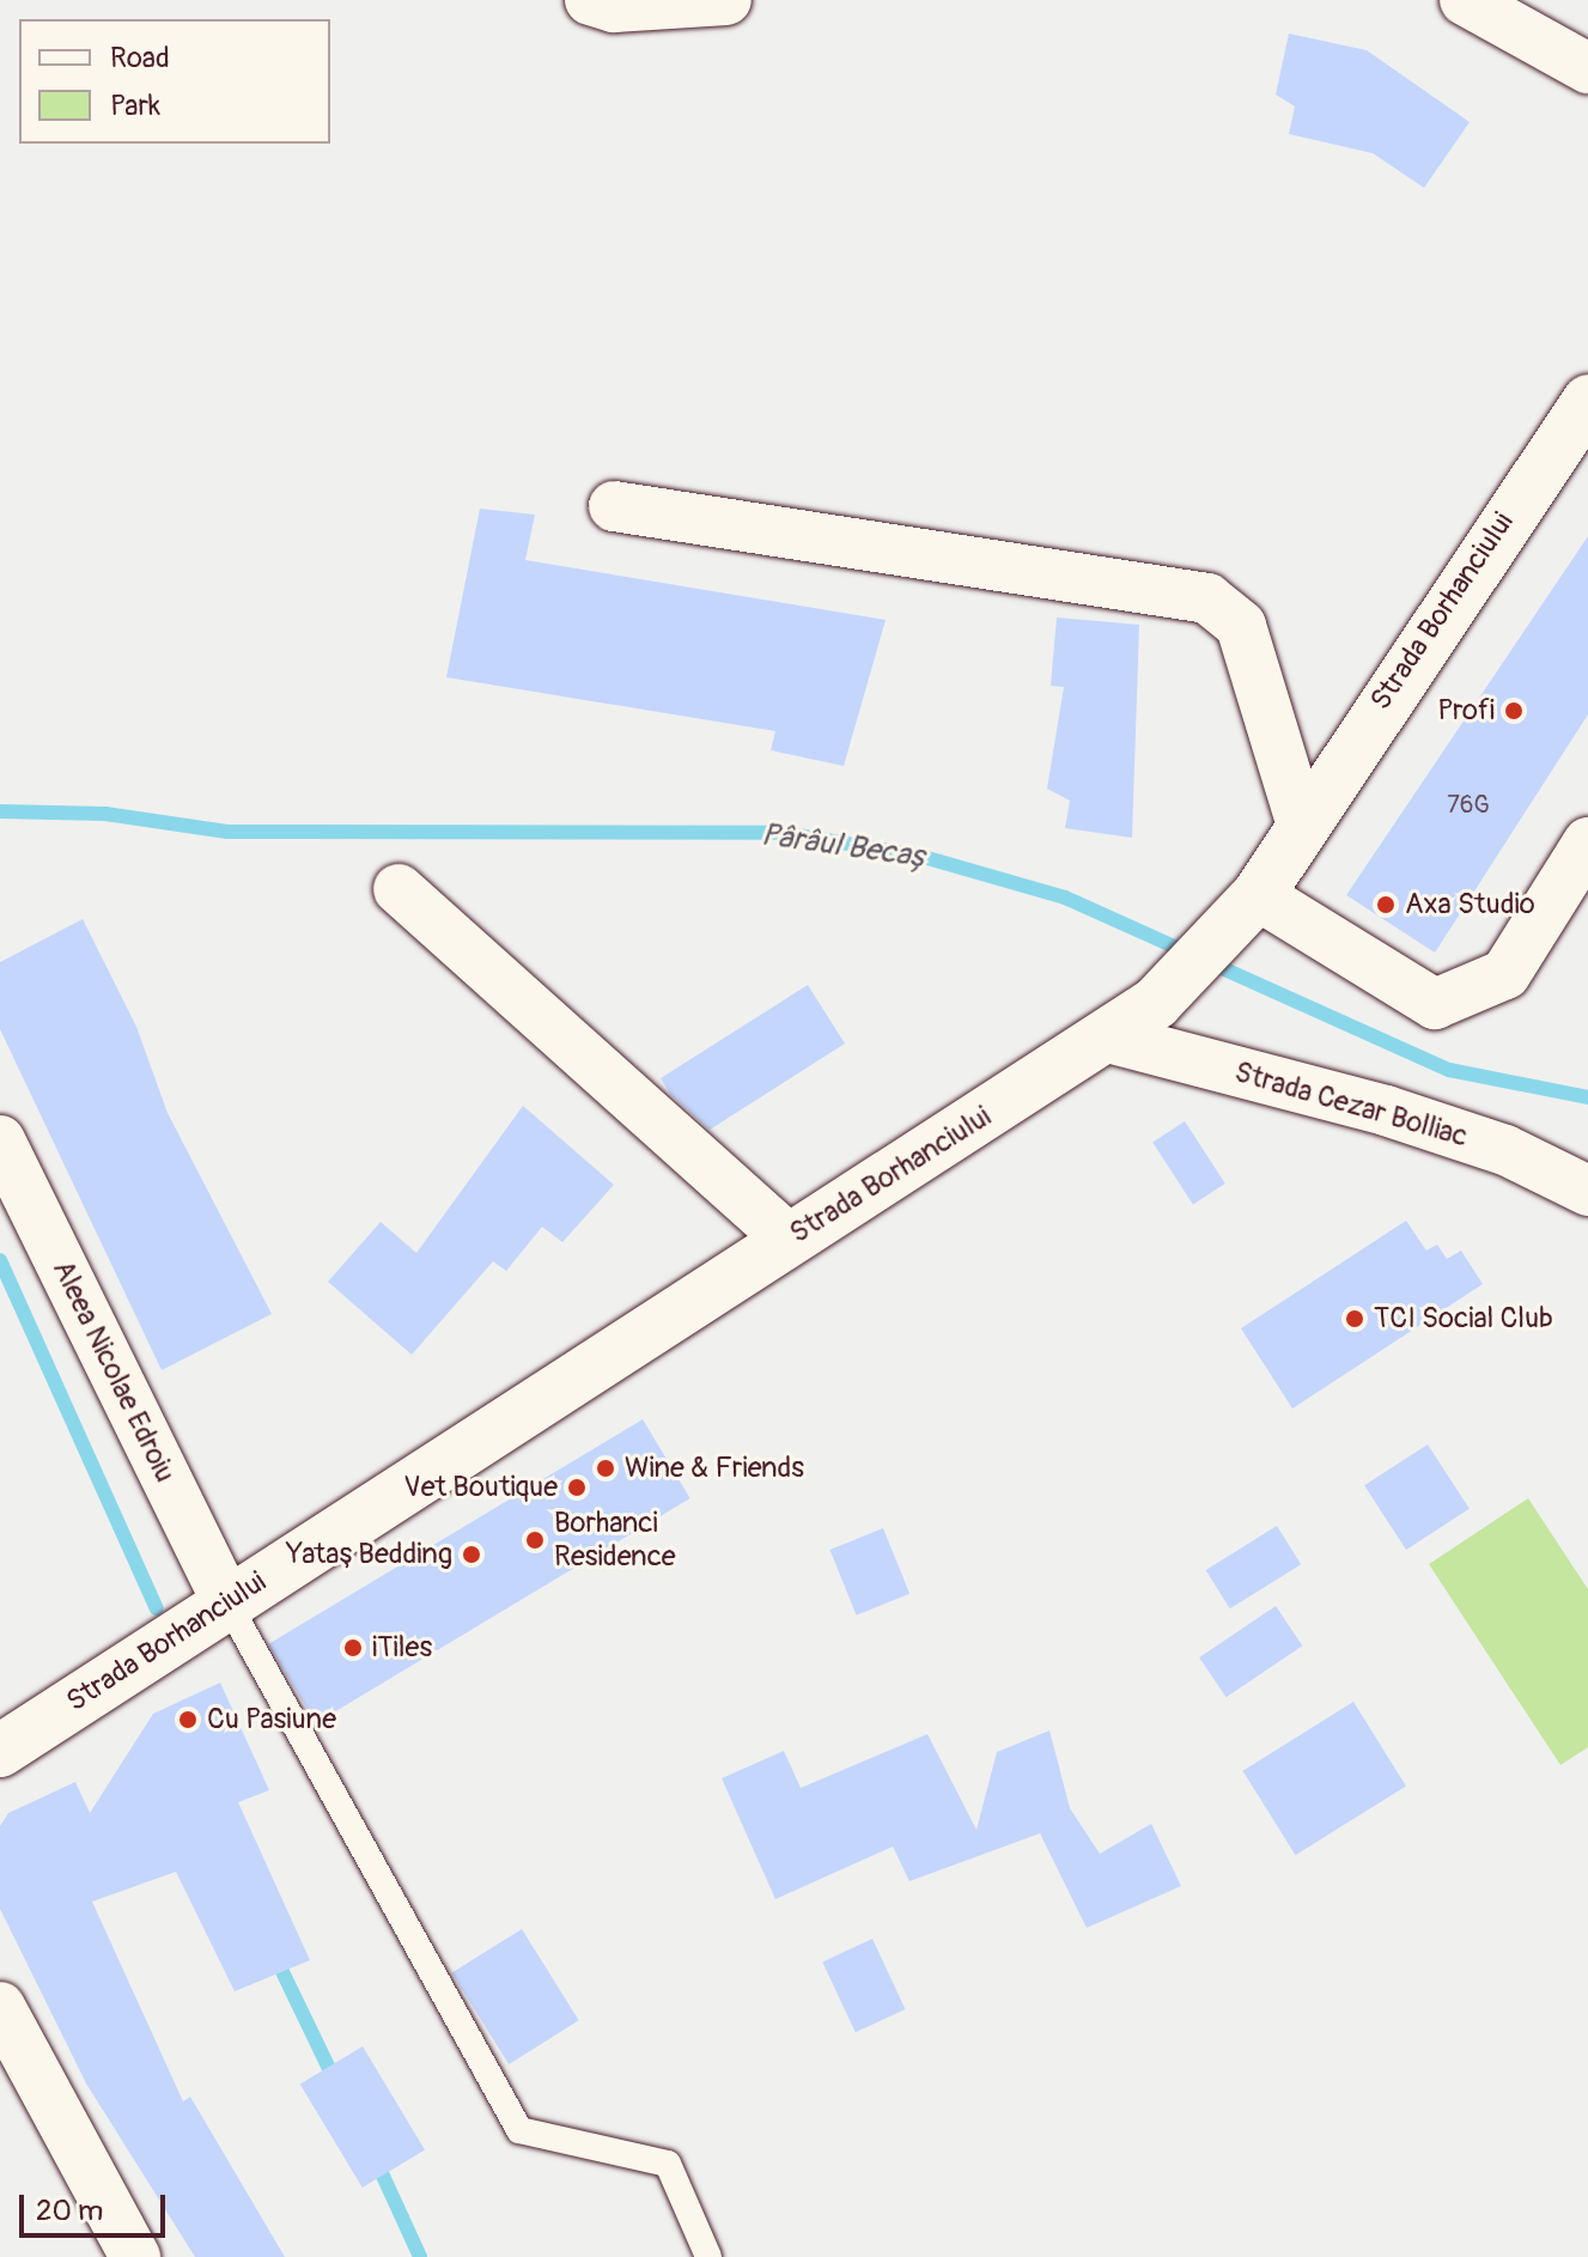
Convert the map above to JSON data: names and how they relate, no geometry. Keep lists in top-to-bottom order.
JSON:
{
  "streets": {
    "main road": ["Strada Borhanciului"],
    "street": ["Strada Cezar Bolliac", "Aleea Nicolae Edroiu"]
  },
  "crossings": [
    ["Strada Borhanciului", "Strada Cezar Bolliac"],
    ["Strada Borhanciului", "Aleea Nicolae Edroiu"]
  ],
  "water": ["Pârâul Becaș"],
  "places": [
    "Profi",
    "Axa Studio",
    "TCI Social Club",
    "Wine & Friends",
    "Vet Boutique",
    "Borhanci Residence",
    "Yataş Bedding",
    "iTiles",
    "Cu Pasiune"
  ],
  "house_numbers": ["76G"],
  "legend": ["Road", "Park"],
  "scale_bar": "20 m"
}
